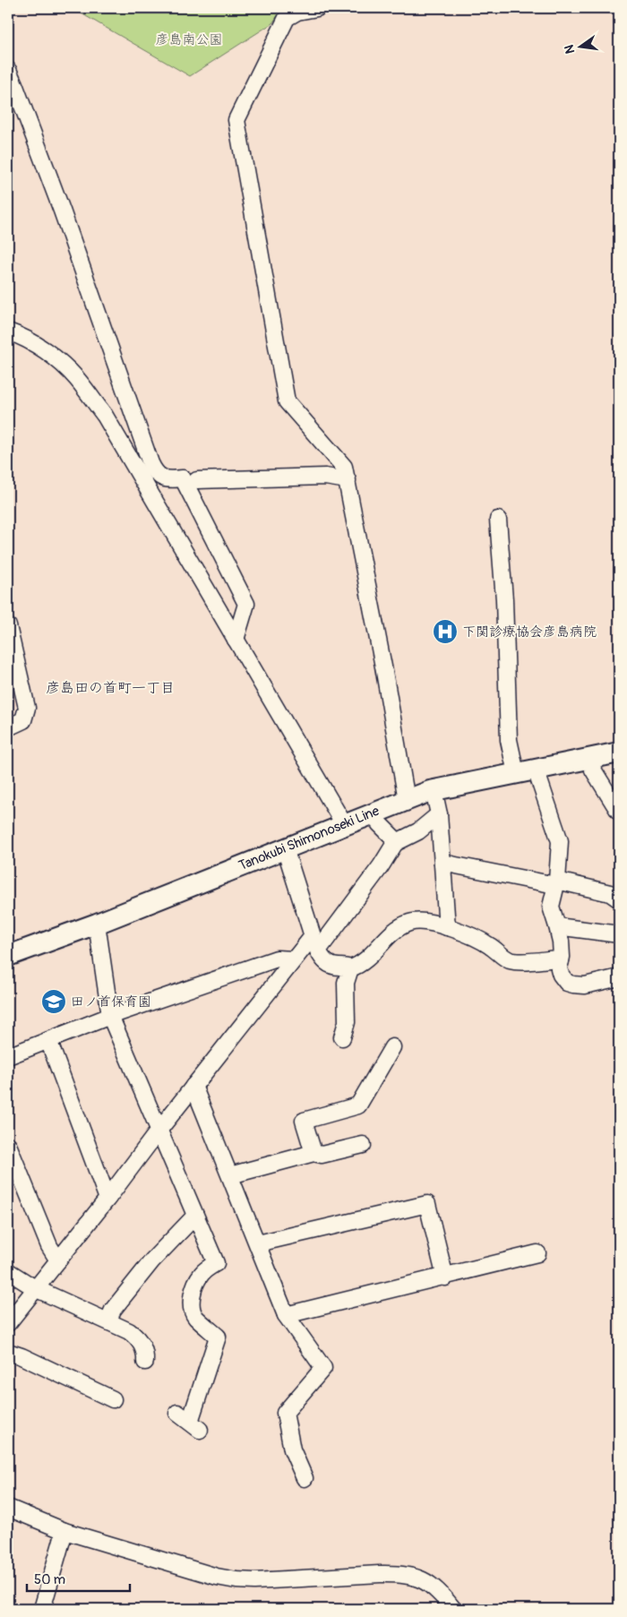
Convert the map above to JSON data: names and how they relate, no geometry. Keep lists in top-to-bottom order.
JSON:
{
  "streets": {
    "main road": ["Tanokubi Shimonoseki Line"]
  },
  "districts": ["彦島田の首町一丁目"],
  "parks": ["彦島南公園"],
  "places": {
    "hospital": ["下関診療協会彦島病院"],
    "school or university": ["田ノ首保育園"]
  },
  "scale_bar": "50 m",
  "north": "left"
}
